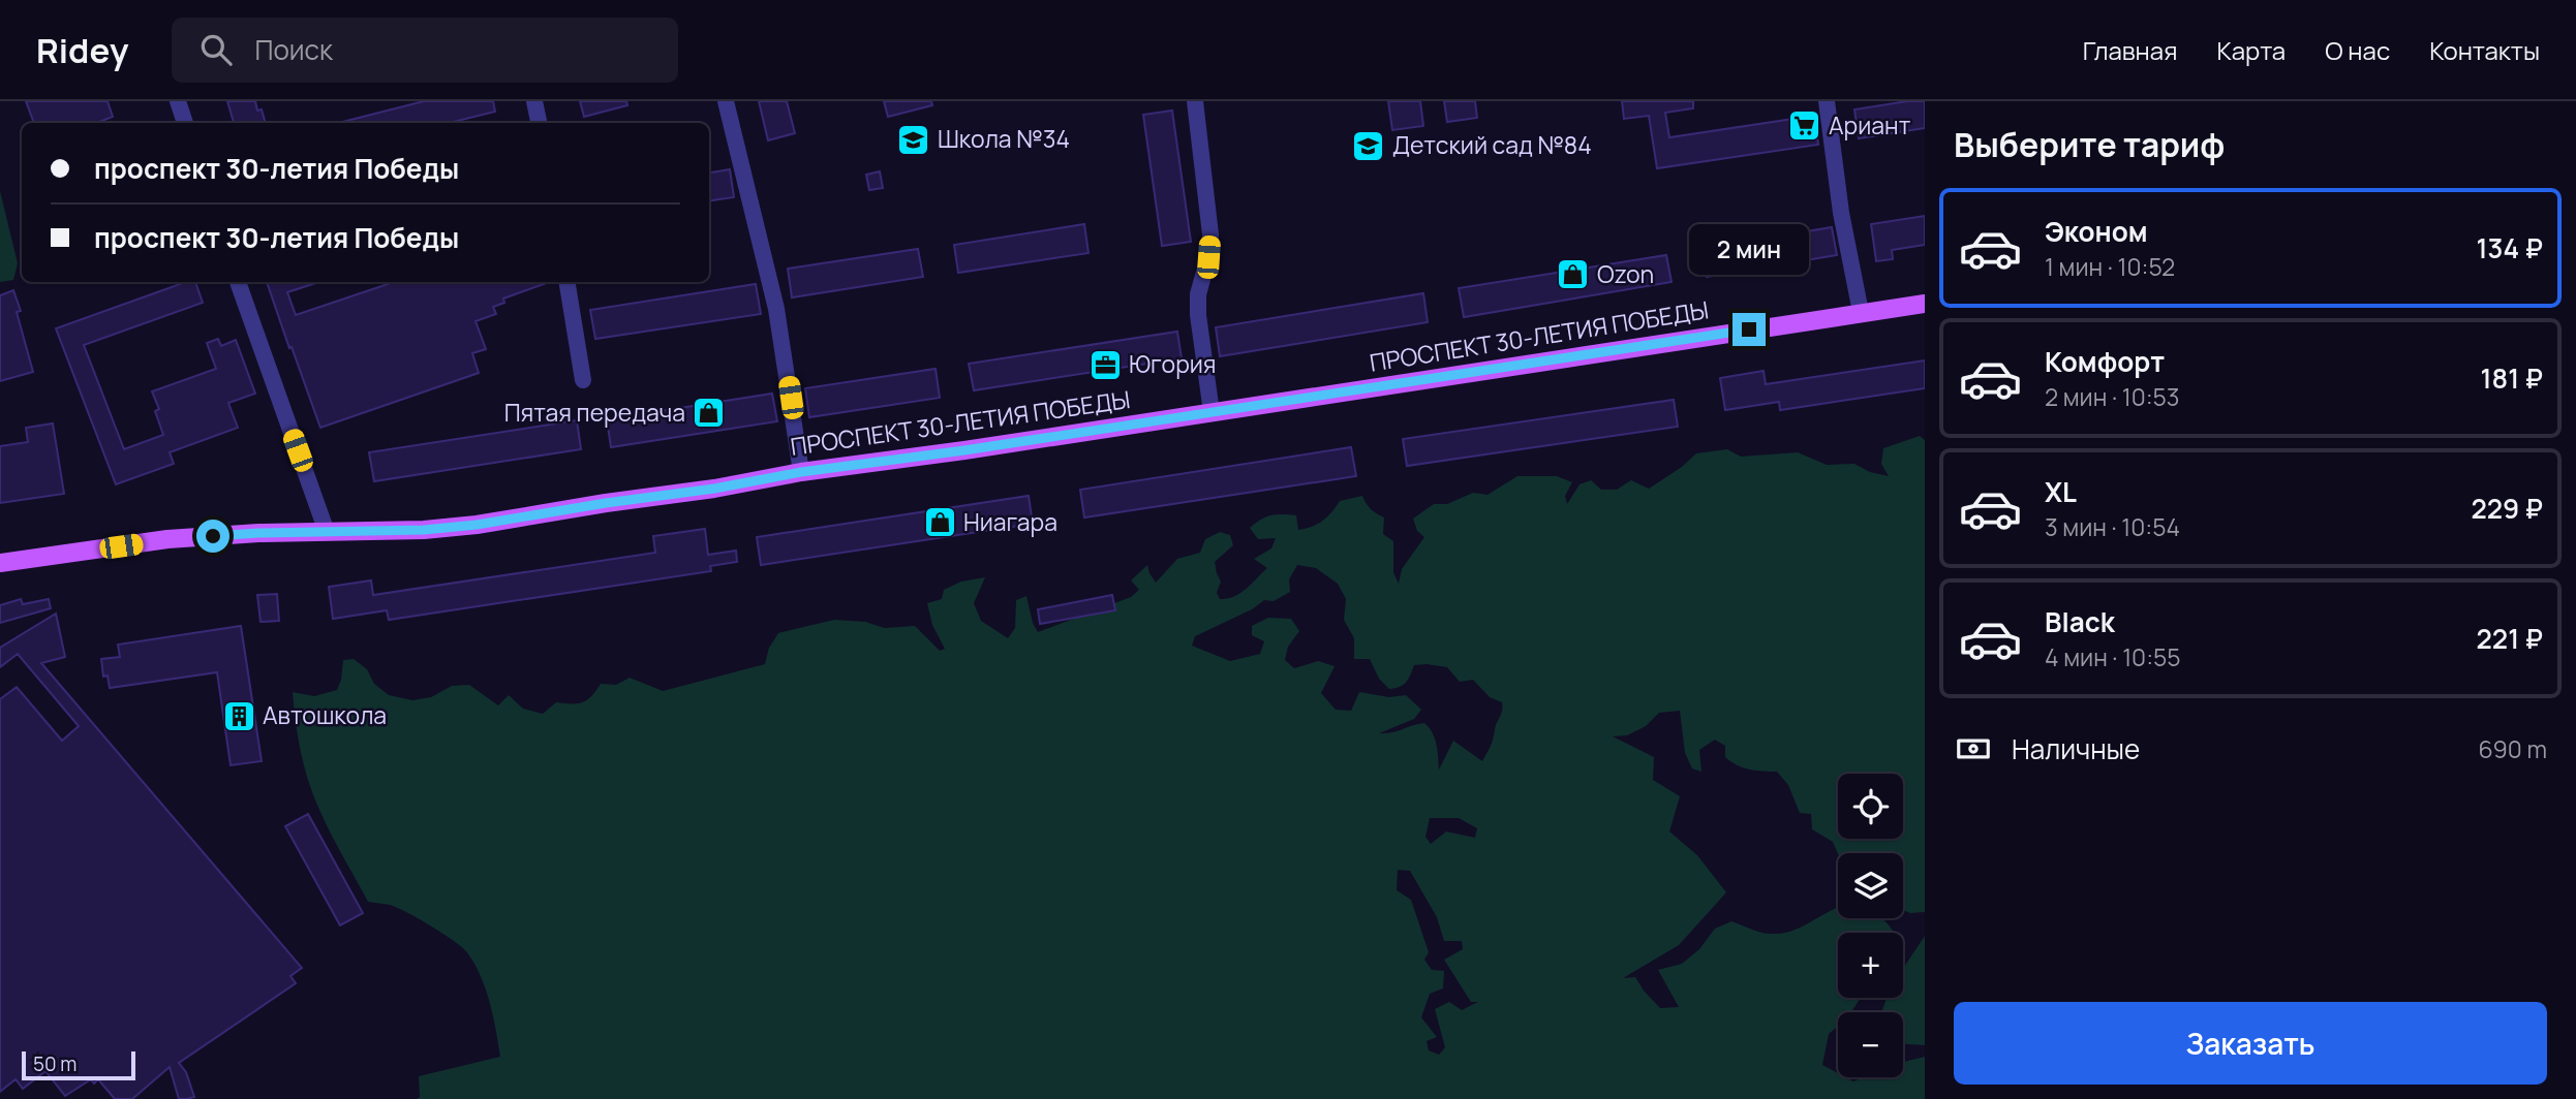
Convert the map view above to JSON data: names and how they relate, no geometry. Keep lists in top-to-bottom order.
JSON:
{
  "streets": {
    "main road": ["ПРОСПЕКТ 30-ЛЕТИЯ ПОБЕДЫ"]
  },
  "places": {
    "supermarket": ["Ариант"],
    "school or university": ["Школа №34", "Детский сад №84"],
    "shop": ["Ozon", "Пятая передача", "Ниагара"],
    "office": ["Югория"],
    "building": ["Автошкола"]
  },
  "scale_bar": "50 m",
  "page": {
    "header": "Ridey",
    "search": "Поиск",
    "nav": [
      "Главная",
      "Карта",
      "О нас",
      "Контакты"
    ],
    "heading": "Выберите тариф",
    "banner": ["проспект 30-летия Победы", "проспект 30-летия Победы"],
    "list": [
      {
        "name": "Эконом",
        "note": "1 мин · 10:52",
        "value": "134 ₽"
      },
      {
        "name": "Комфорт",
        "note": "2 мин · 10:53",
        "value": "181 ₽"
      },
      {
        "name": "XL",
        "note": "3 мин · 10:54",
        "value": "229 ₽"
      },
      {
        "name": "Black",
        "note": "4 мин · 10:55",
        "value": "221 ₽"
      }
    ],
    "bubble": "2 мин",
    "pay": ["Наличные", "690 m"],
    "map_buttons": ["+", "−"],
    "buttons": "Заказать",
    "scale": "50 m"
  }
}
